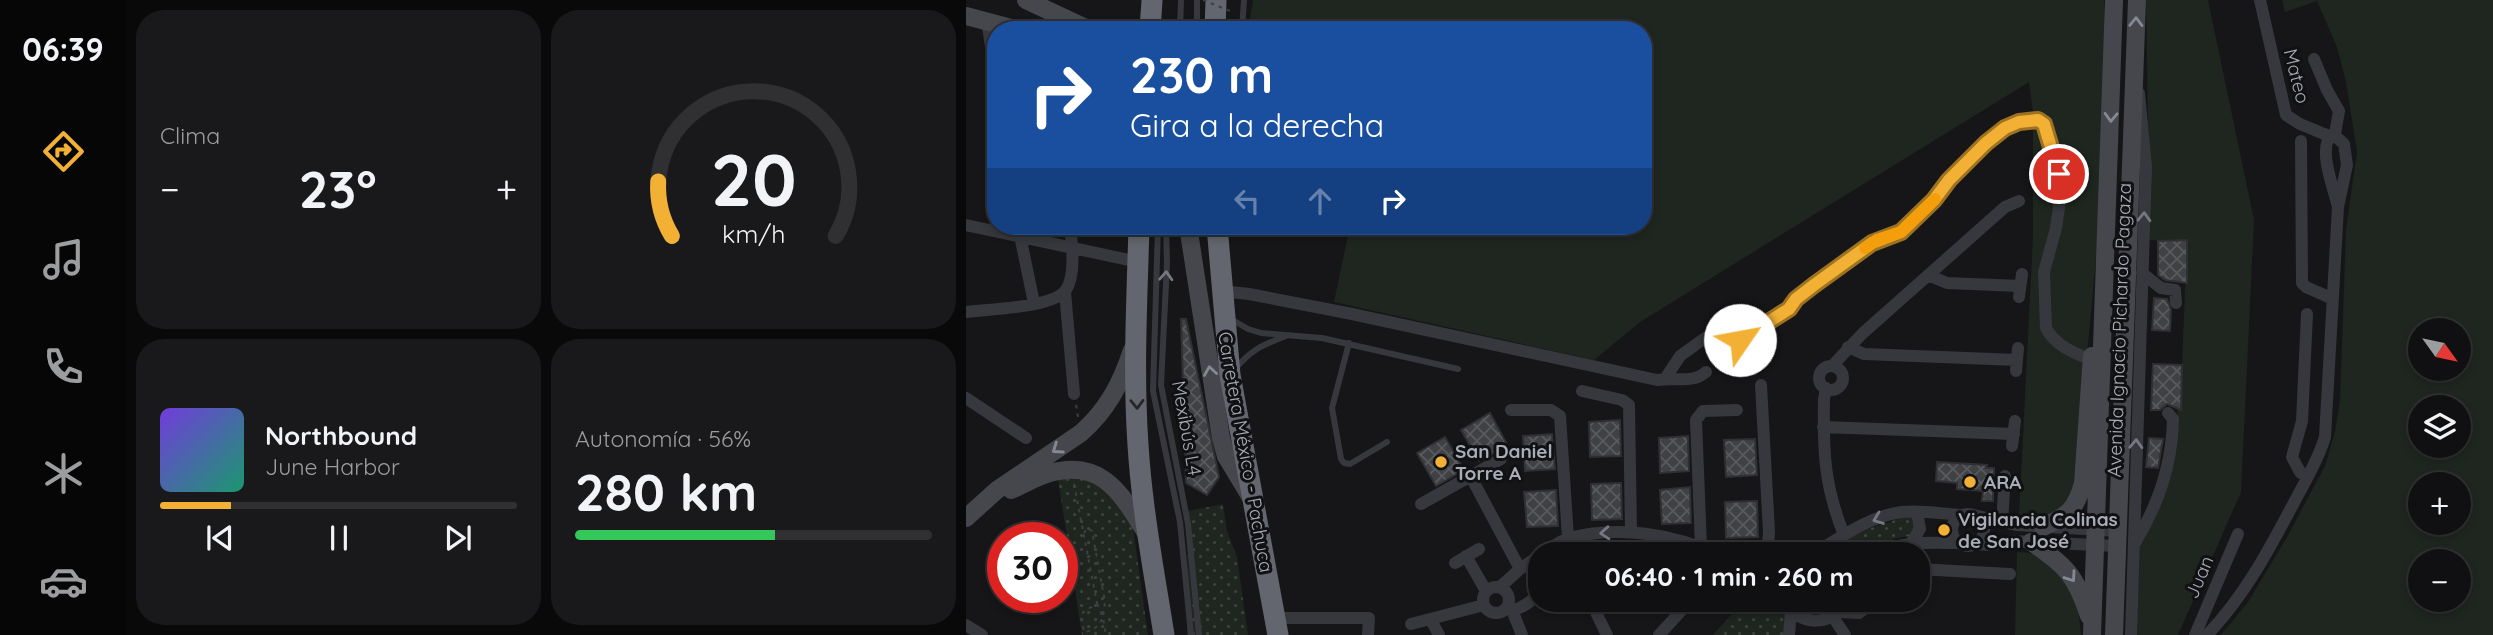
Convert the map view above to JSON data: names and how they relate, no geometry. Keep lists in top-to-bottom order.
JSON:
{
  "streets": {
    "highway": ["Carretera México - Pachuca"],
    "main road": ["Avenida Ignacio Pichardo Pagaza"],
    "street": ["Mateo", "Juan"],
    "lane": ["Mexibús L4"]
  },
  "places": ["San Daniel Torre A", "ARA", "Vigilancia Colinas de San José"],
  "north": "bottom right",
  "page": {
    "tabs": "06:39",
    "tile": [
      "Clima",
      ["Autonomía · 56%", "280 km"]
    ],
    "turn": ["230 m", "Gira a la derecha"],
    "heat": ["−", "23°", "+"],
    "map_buttons": ["+", "−"],
    "song": ["Northbound", "June Harbor"],
    "limit": "30",
    "trip": "06:40 · 1 min · 260 m",
    "gauge": ["20", "km/h"]
  }
}
